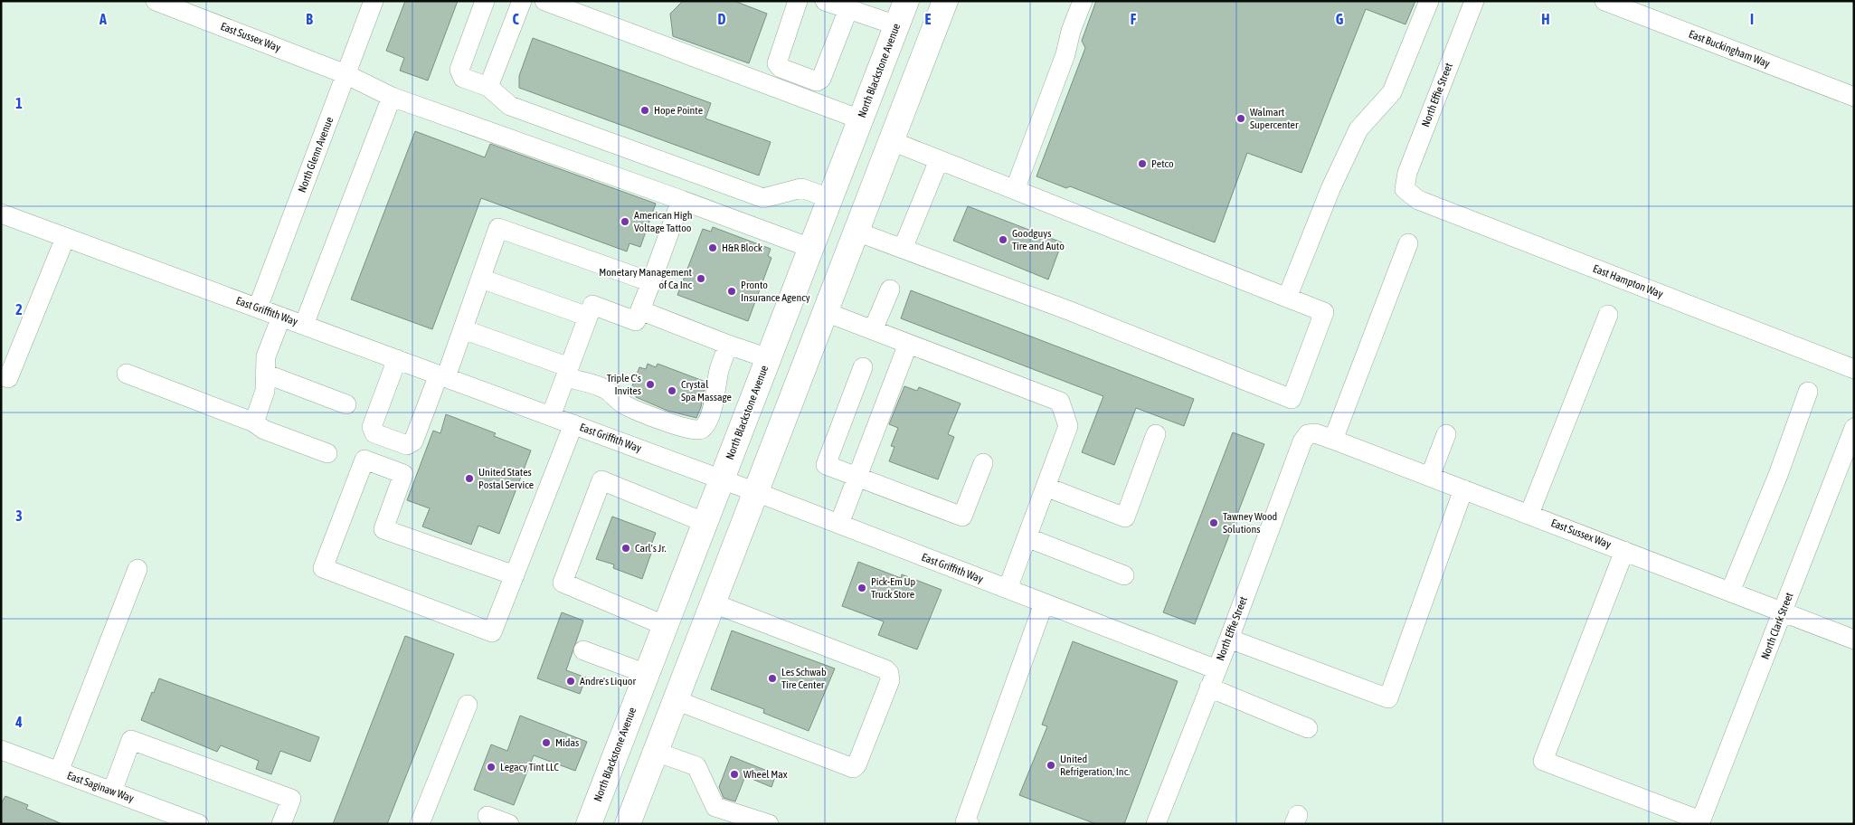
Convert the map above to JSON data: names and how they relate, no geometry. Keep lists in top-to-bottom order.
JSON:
{
  "streets": {
    "main road": ["North Blackstone Avenue"],
    "street": [
      "East Sussex Way",
      "East Buckingham Way",
      "North Effie Street",
      "North Glenn Avenue",
      "East Hampton Way",
      "East Griffith Way",
      "North Clark Street",
      "East Saginaw Way"
    ]
  },
  "crossings": [
    ["East Sussex Way", "North Blackstone Avenue"],
    ["East Sussex Way", "North Effie Street"],
    ["East Sussex Way", "North Glenn Avenue"],
    ["East Sussex Way", "North Clark Street"],
    ["North Blackstone Avenue", "East Griffith Way"],
    ["North Effie Street", "East Hampton Way"],
    ["North Effie Street", "East Griffith Way"],
    ["North Glenn Avenue", "East Griffith Way"]
  ],
  "places": [
    "Hope Pointe",
    "Walmart Supercenter",
    "Petco",
    "American High Voltage Tattoo",
    "Goodguys Tire and Auto",
    "H&R Block",
    "Monetary Management of Ca Inc",
    "Pronto Insurance Agency",
    "Triple C's Invites",
    "Crystal Spa Massage",
    "United States Postal Service",
    "Tawney Wood Solutions",
    "Carl's Jr.",
    "Pick-Em Up Truck Store",
    "Les Schwab Tire Center",
    "Andre's Liquor",
    "Midas",
    "United Refrigeration, Inc.",
    "Legacy Tint LLC",
    "Wheel Max"
  ],
  "grid": {
    "columns": [
      "A",
      "B",
      "C",
      "D",
      "E",
      "F",
      "G",
      "H",
      "I"
    ],
    "rows": [
      "1",
      "2",
      "3",
      "4"
    ]
  }
}
